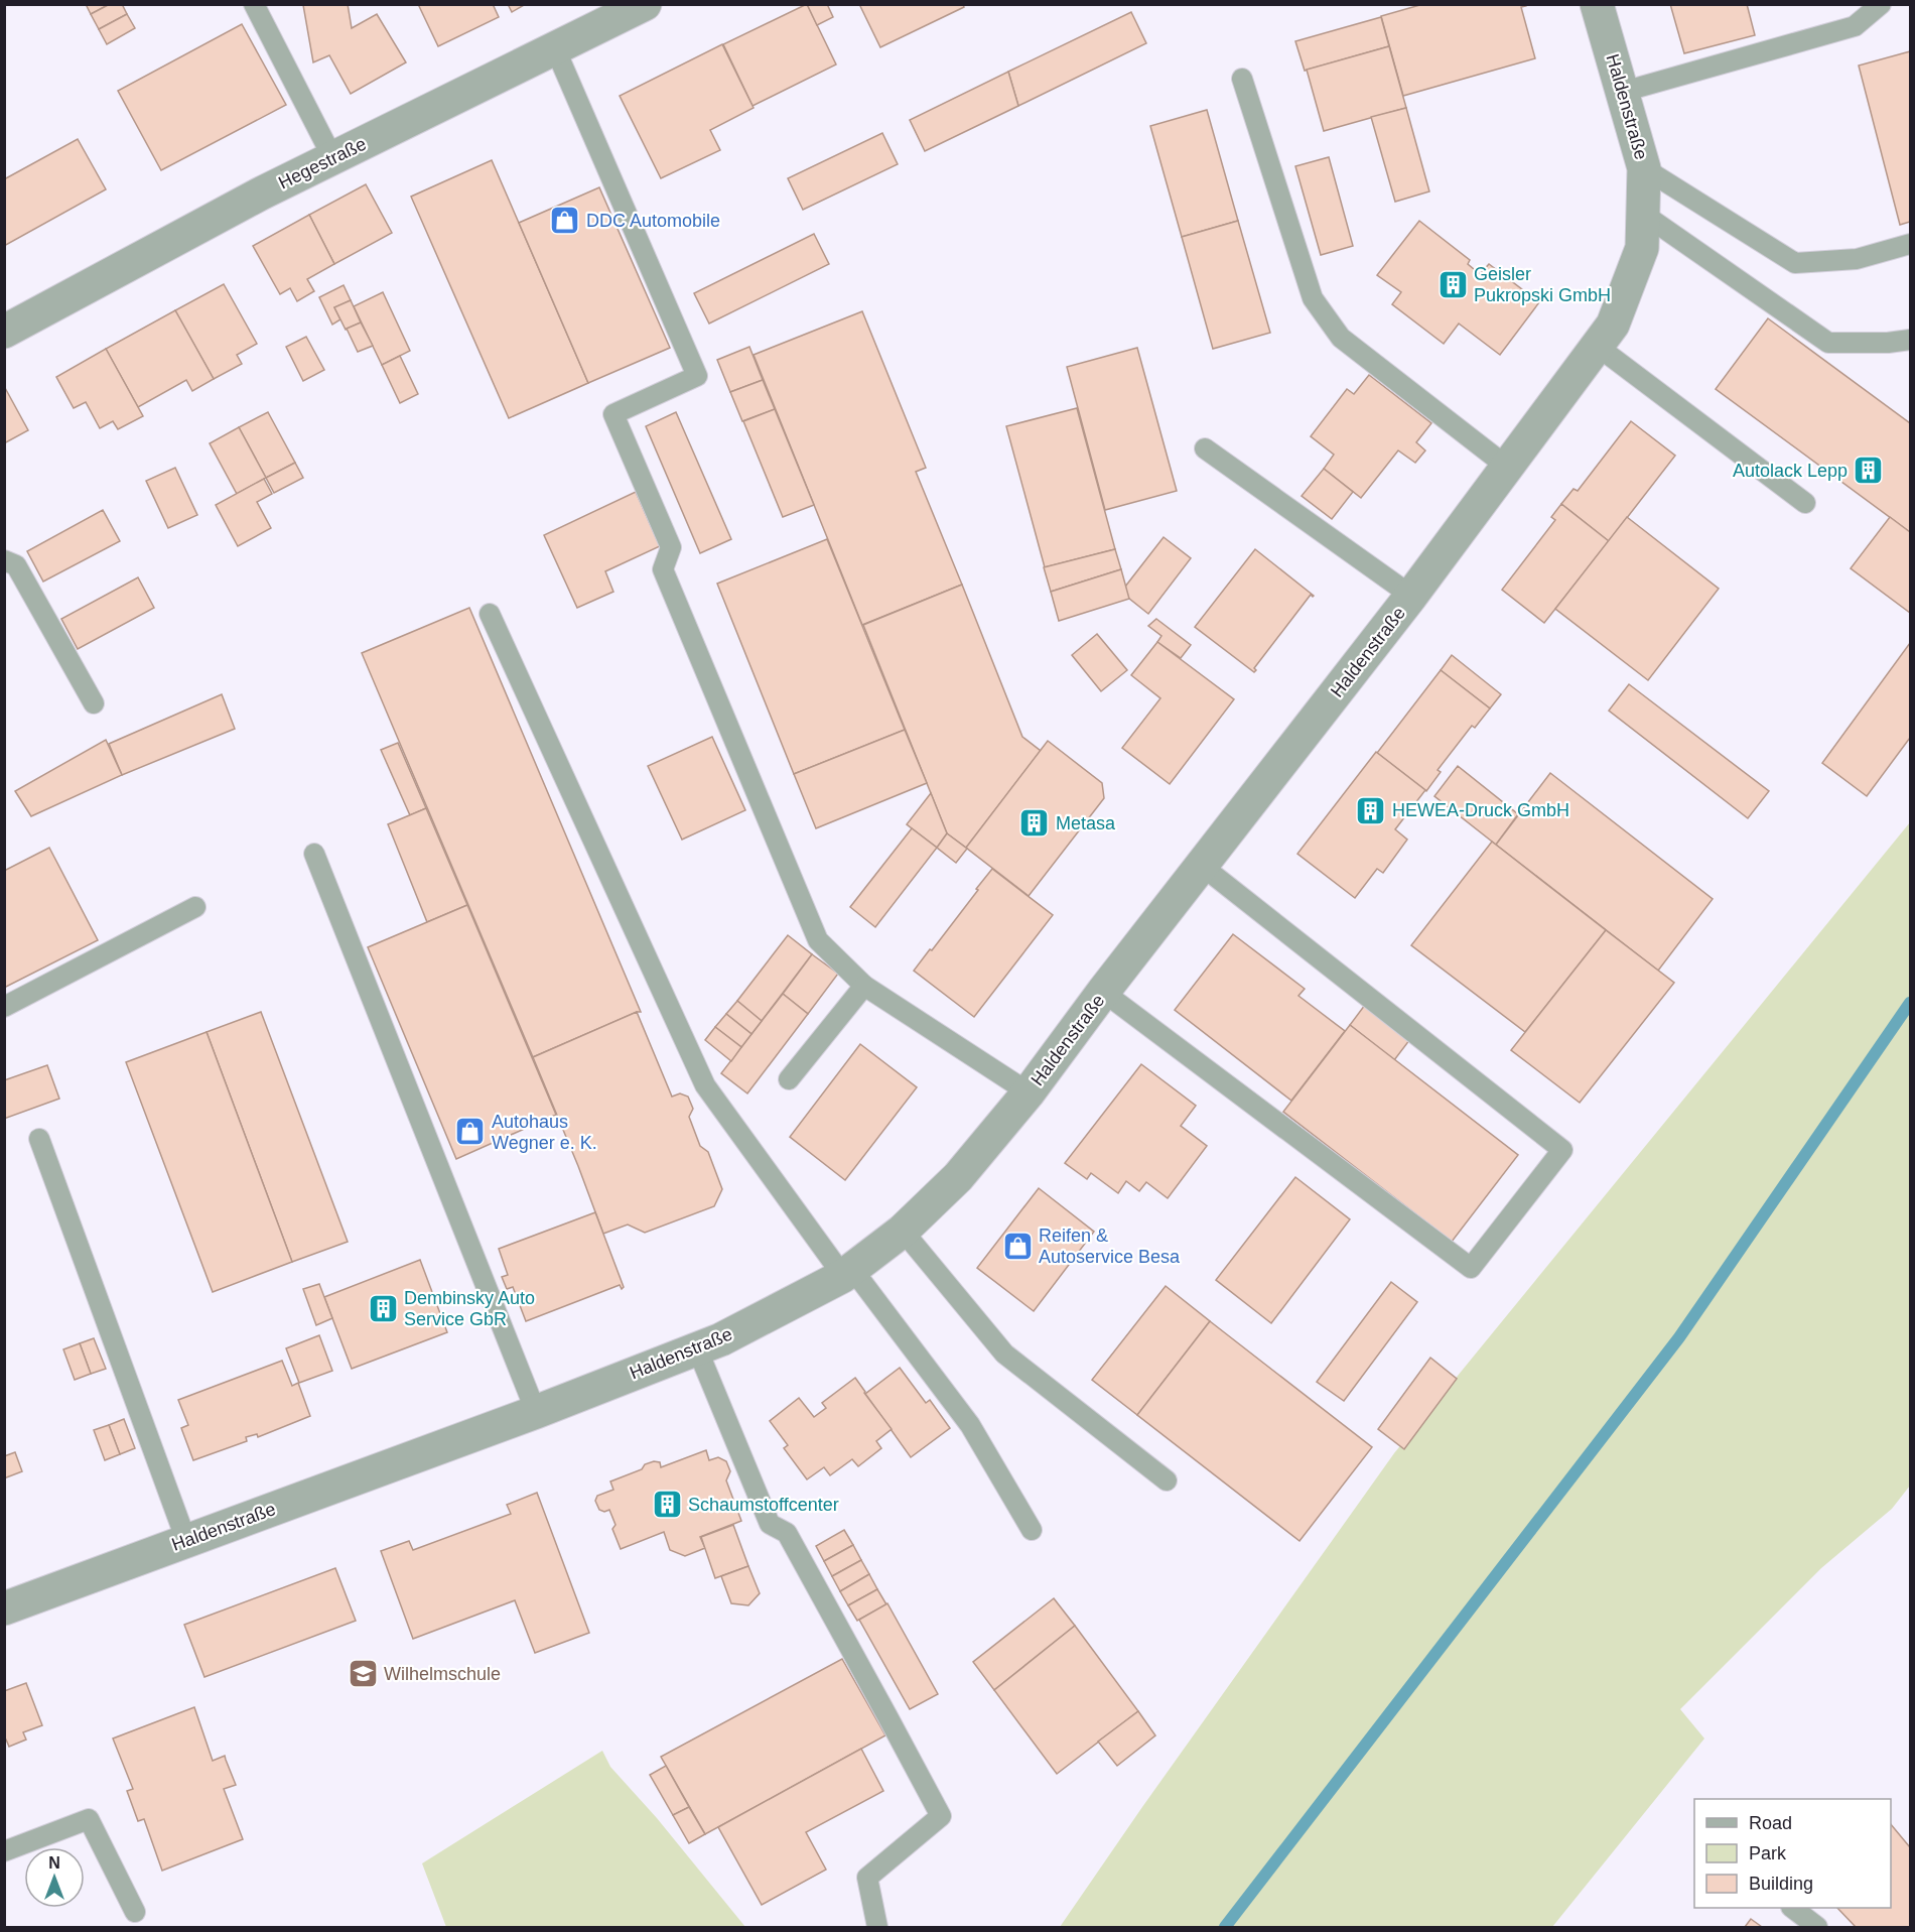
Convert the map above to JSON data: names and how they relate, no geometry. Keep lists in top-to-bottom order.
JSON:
{
  "streets": {
    "street": ["Haldenstraße", "Hegestraße"]
  },
  "places": {
    "shop": ["DDC Automobile", "Autohaus Wegner e. K.", "Reifen & Autoservice Besa"],
    "building": [
      "Geisler Pukropski GmbH",
      "Autolack Lepp",
      "HEWEA-Druck GmbH",
      "Metasa",
      "Dembinsky Auto Service GbR",
      "Schaumstoffcenter"
    ],
    "school or university": ["Wilhelmschule"]
  },
  "legend": ["Road", "Park", "Building"],
  "north": "top"
}
